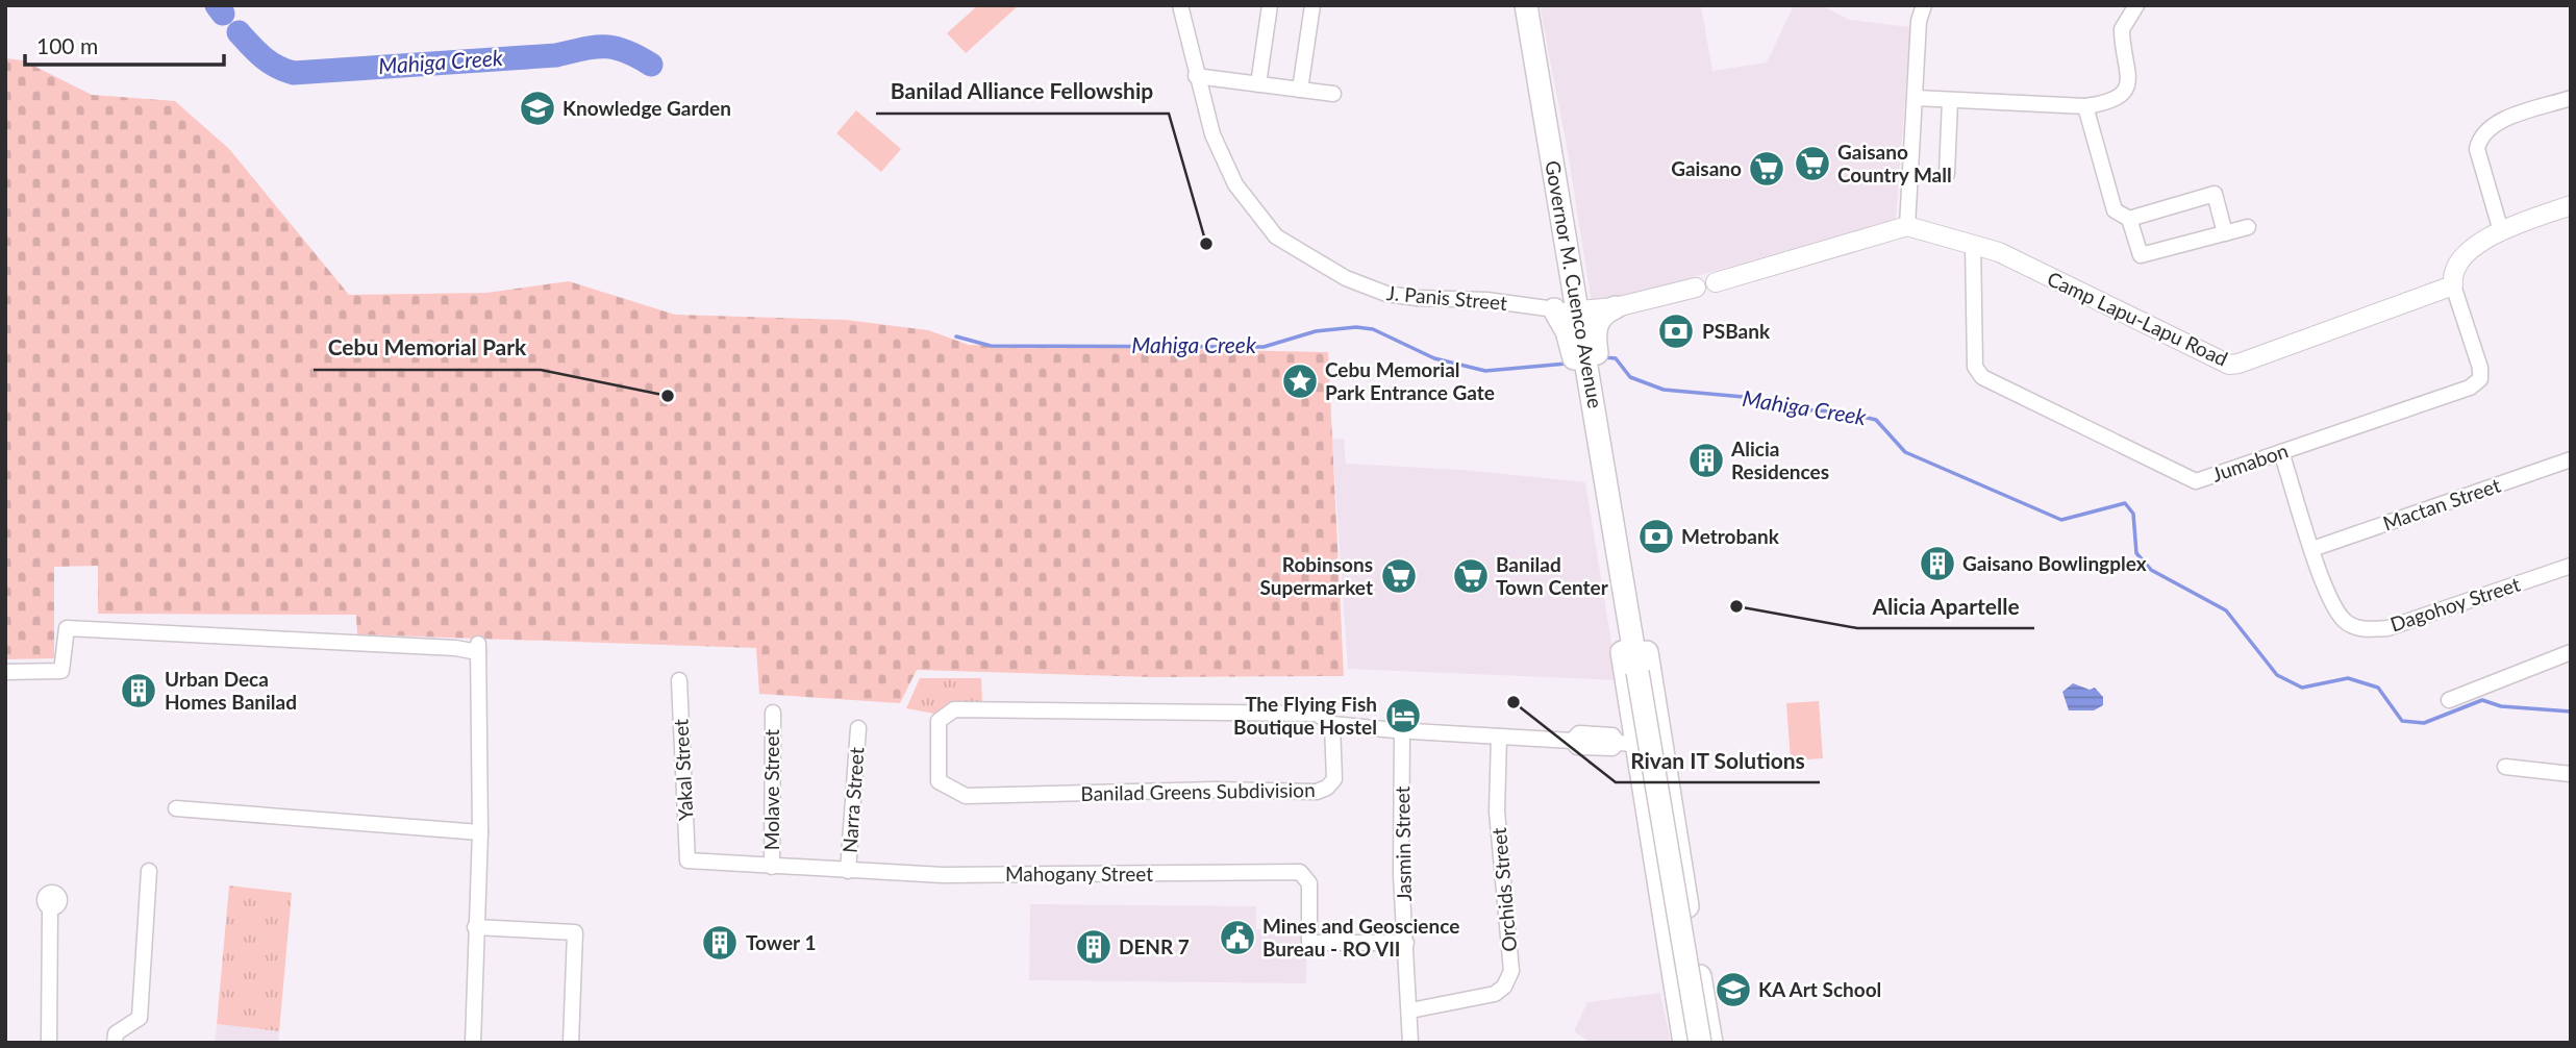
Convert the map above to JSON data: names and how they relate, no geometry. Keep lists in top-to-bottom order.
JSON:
{
  "streets": {
    "main road": ["Governor M. Cuenco Avenue"],
    "street": [
      "J. Panis Street",
      "Camp Lapu-Lapu Road",
      "Jumabon",
      "Mactan Street",
      "Dagohoy Street",
      "Yakal Street",
      "Molave Street",
      "Banilad Greens Subdivision",
      "Narra Street",
      "Jasmin Street",
      "Mahogany Street",
      "Orchids Street"
    ]
  },
  "crossings": [
    ["Governor M. Cuenco Avenue", "J. Panis Street"],
    ["Camp Lapu-Lapu Road", "Jumabon"],
    ["Jumabon", "Dagohoy Street"],
    ["Mactan Street", "Dagohoy Street"],
    ["Yakal Street", "Mahogany Street"],
    ["Molave Street", "Mahogany Street"],
    ["Narra Street", "Mahogany Street"],
    ["Jasmin Street", "Mahogany Street"],
    ["Jasmin Street", "Orchids Street"]
  ],
  "water": ["Mahiga Creek"],
  "places": {
    "school or university": ["Knowledge Garden", "KA Art School"],
    "supermarket": [
      "Gaisano Country Mall",
      "Gaisano",
      "Robinsons Supermarket",
      "Banilad Town Center"
    ],
    "other": [
      "Banilad Alliance Fellowship",
      "Cebu Memorial Park",
      "Alicia Apartelle",
      "Rivan IT Solutions"
    ],
    "bank": ["PSBank", "Metrobank"],
    "place": ["Cebu Memorial Park Entrance Gate"],
    "building": [
      "Alicia Residences",
      "Gaisano Bowlingplex",
      "Urban Deca Homes Banilad",
      "Tower 1",
      "DENR 7"
    ],
    "hotel": ["The Flying Fish Boutique Hostel"],
    "public building": ["Mines and Geoscience Bureau - RO VII"]
  },
  "scale_bar": "100 m"
}
